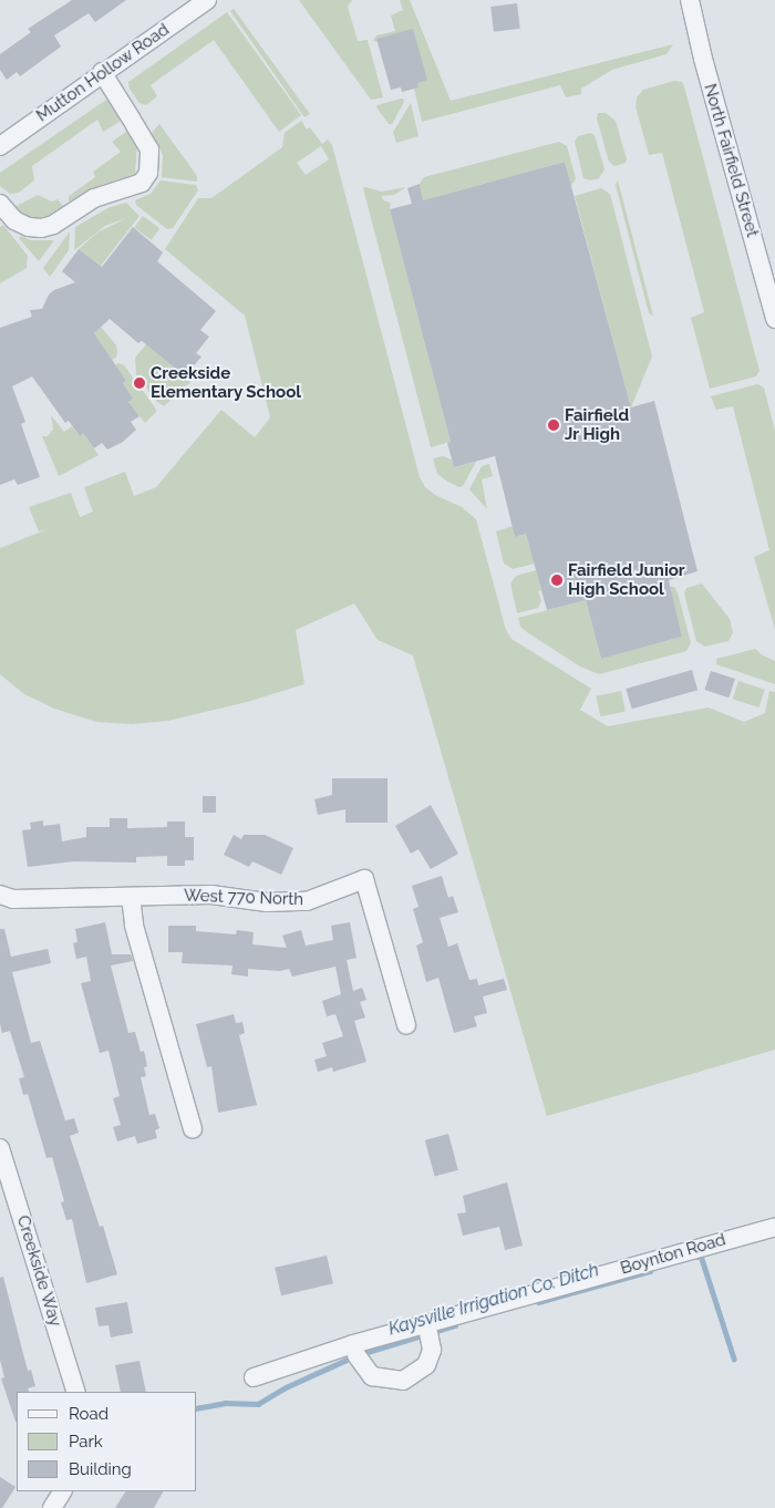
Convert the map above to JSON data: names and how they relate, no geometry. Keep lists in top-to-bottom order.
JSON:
{
  "streets": {
    "street": [
      "Mutton Hollow Road",
      "North Fairfield Street",
      "West 770 North",
      "Boynton Road",
      "Creekside Way"
    ]
  },
  "water": ["Kaysville Irrigation Co. Ditch"],
  "places": ["Creekside Elementary School", "Fairfield Jr High", "Fairfield Junior High School"],
  "legend": ["Road", "Park", "Building"]
}
